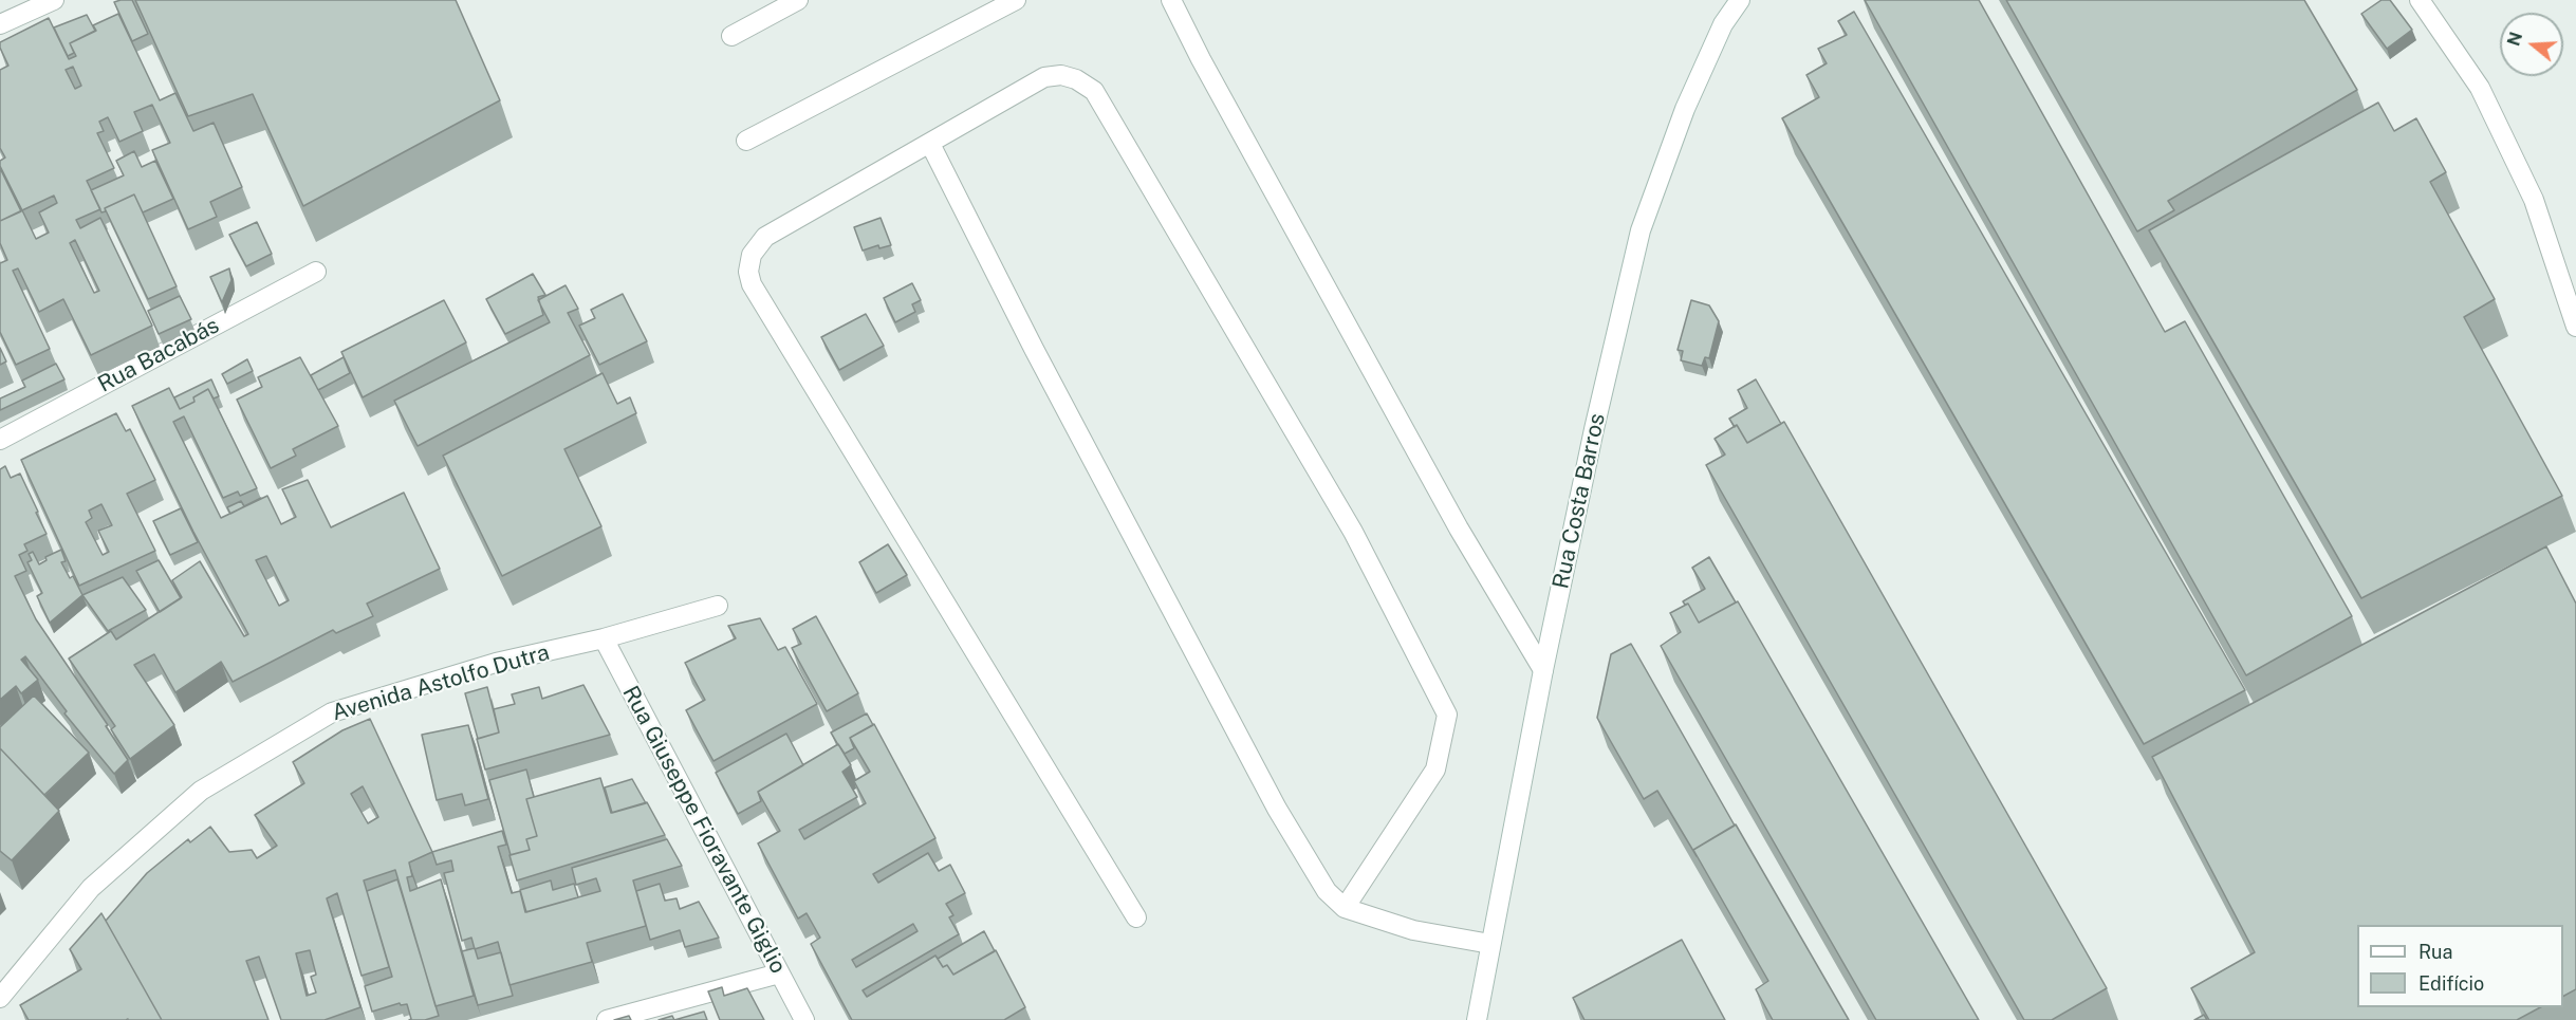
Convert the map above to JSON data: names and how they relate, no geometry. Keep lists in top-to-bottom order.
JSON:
{
  "streets": {
    "street": [
      "Rua Bacabás",
      "Rua Costa Barros",
      "Avenida Astolfo Dutra",
      "Rua Giuseppe Fioravante Giglio"
    ]
  },
  "crossings": [
    ["Avenida Astolfo Dutra", "Rua Giuseppe Fioravante Giglio"]
  ],
  "legend": ["Rua", "Edifício"],
  "north": "left"
}
